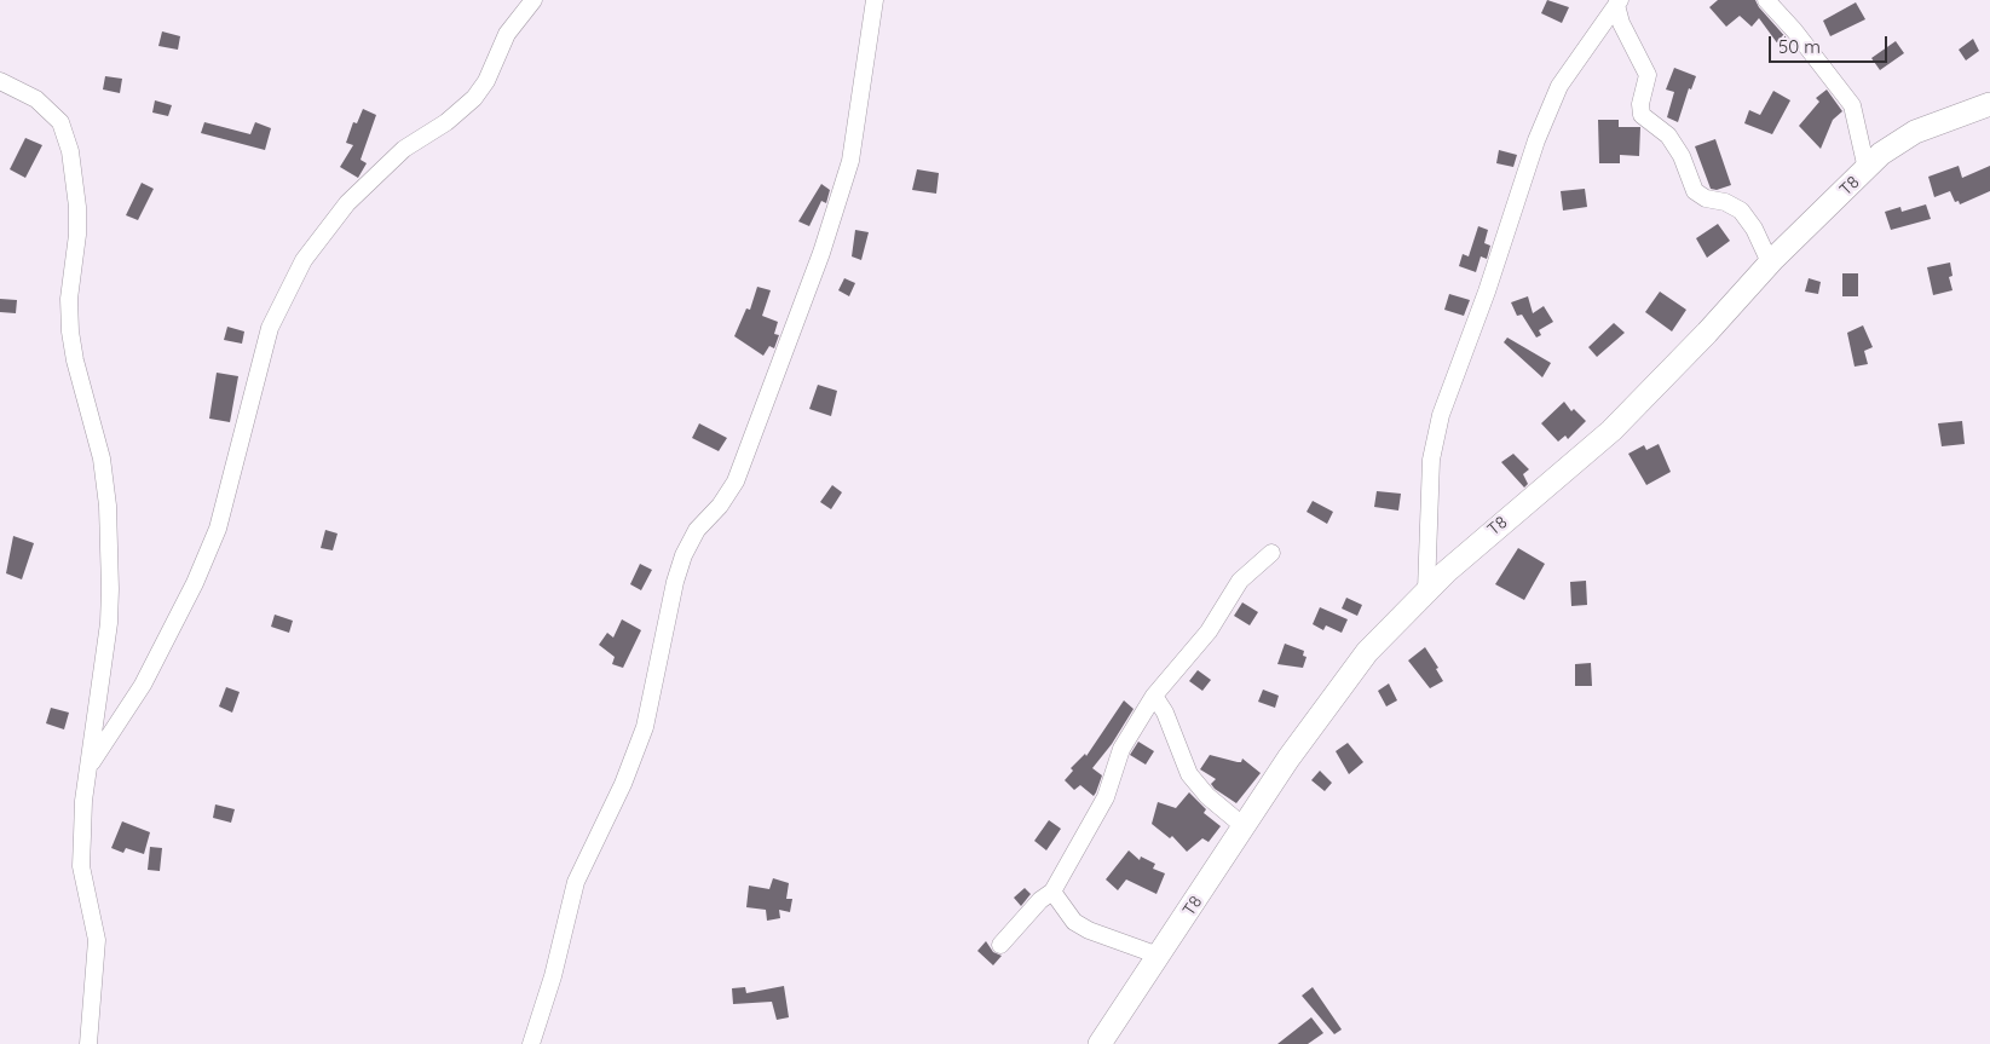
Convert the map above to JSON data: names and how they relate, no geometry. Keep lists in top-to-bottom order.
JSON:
{
  "streets": {
    "street": ["T8"]
  },
  "scale_bar": "50 m"
}
